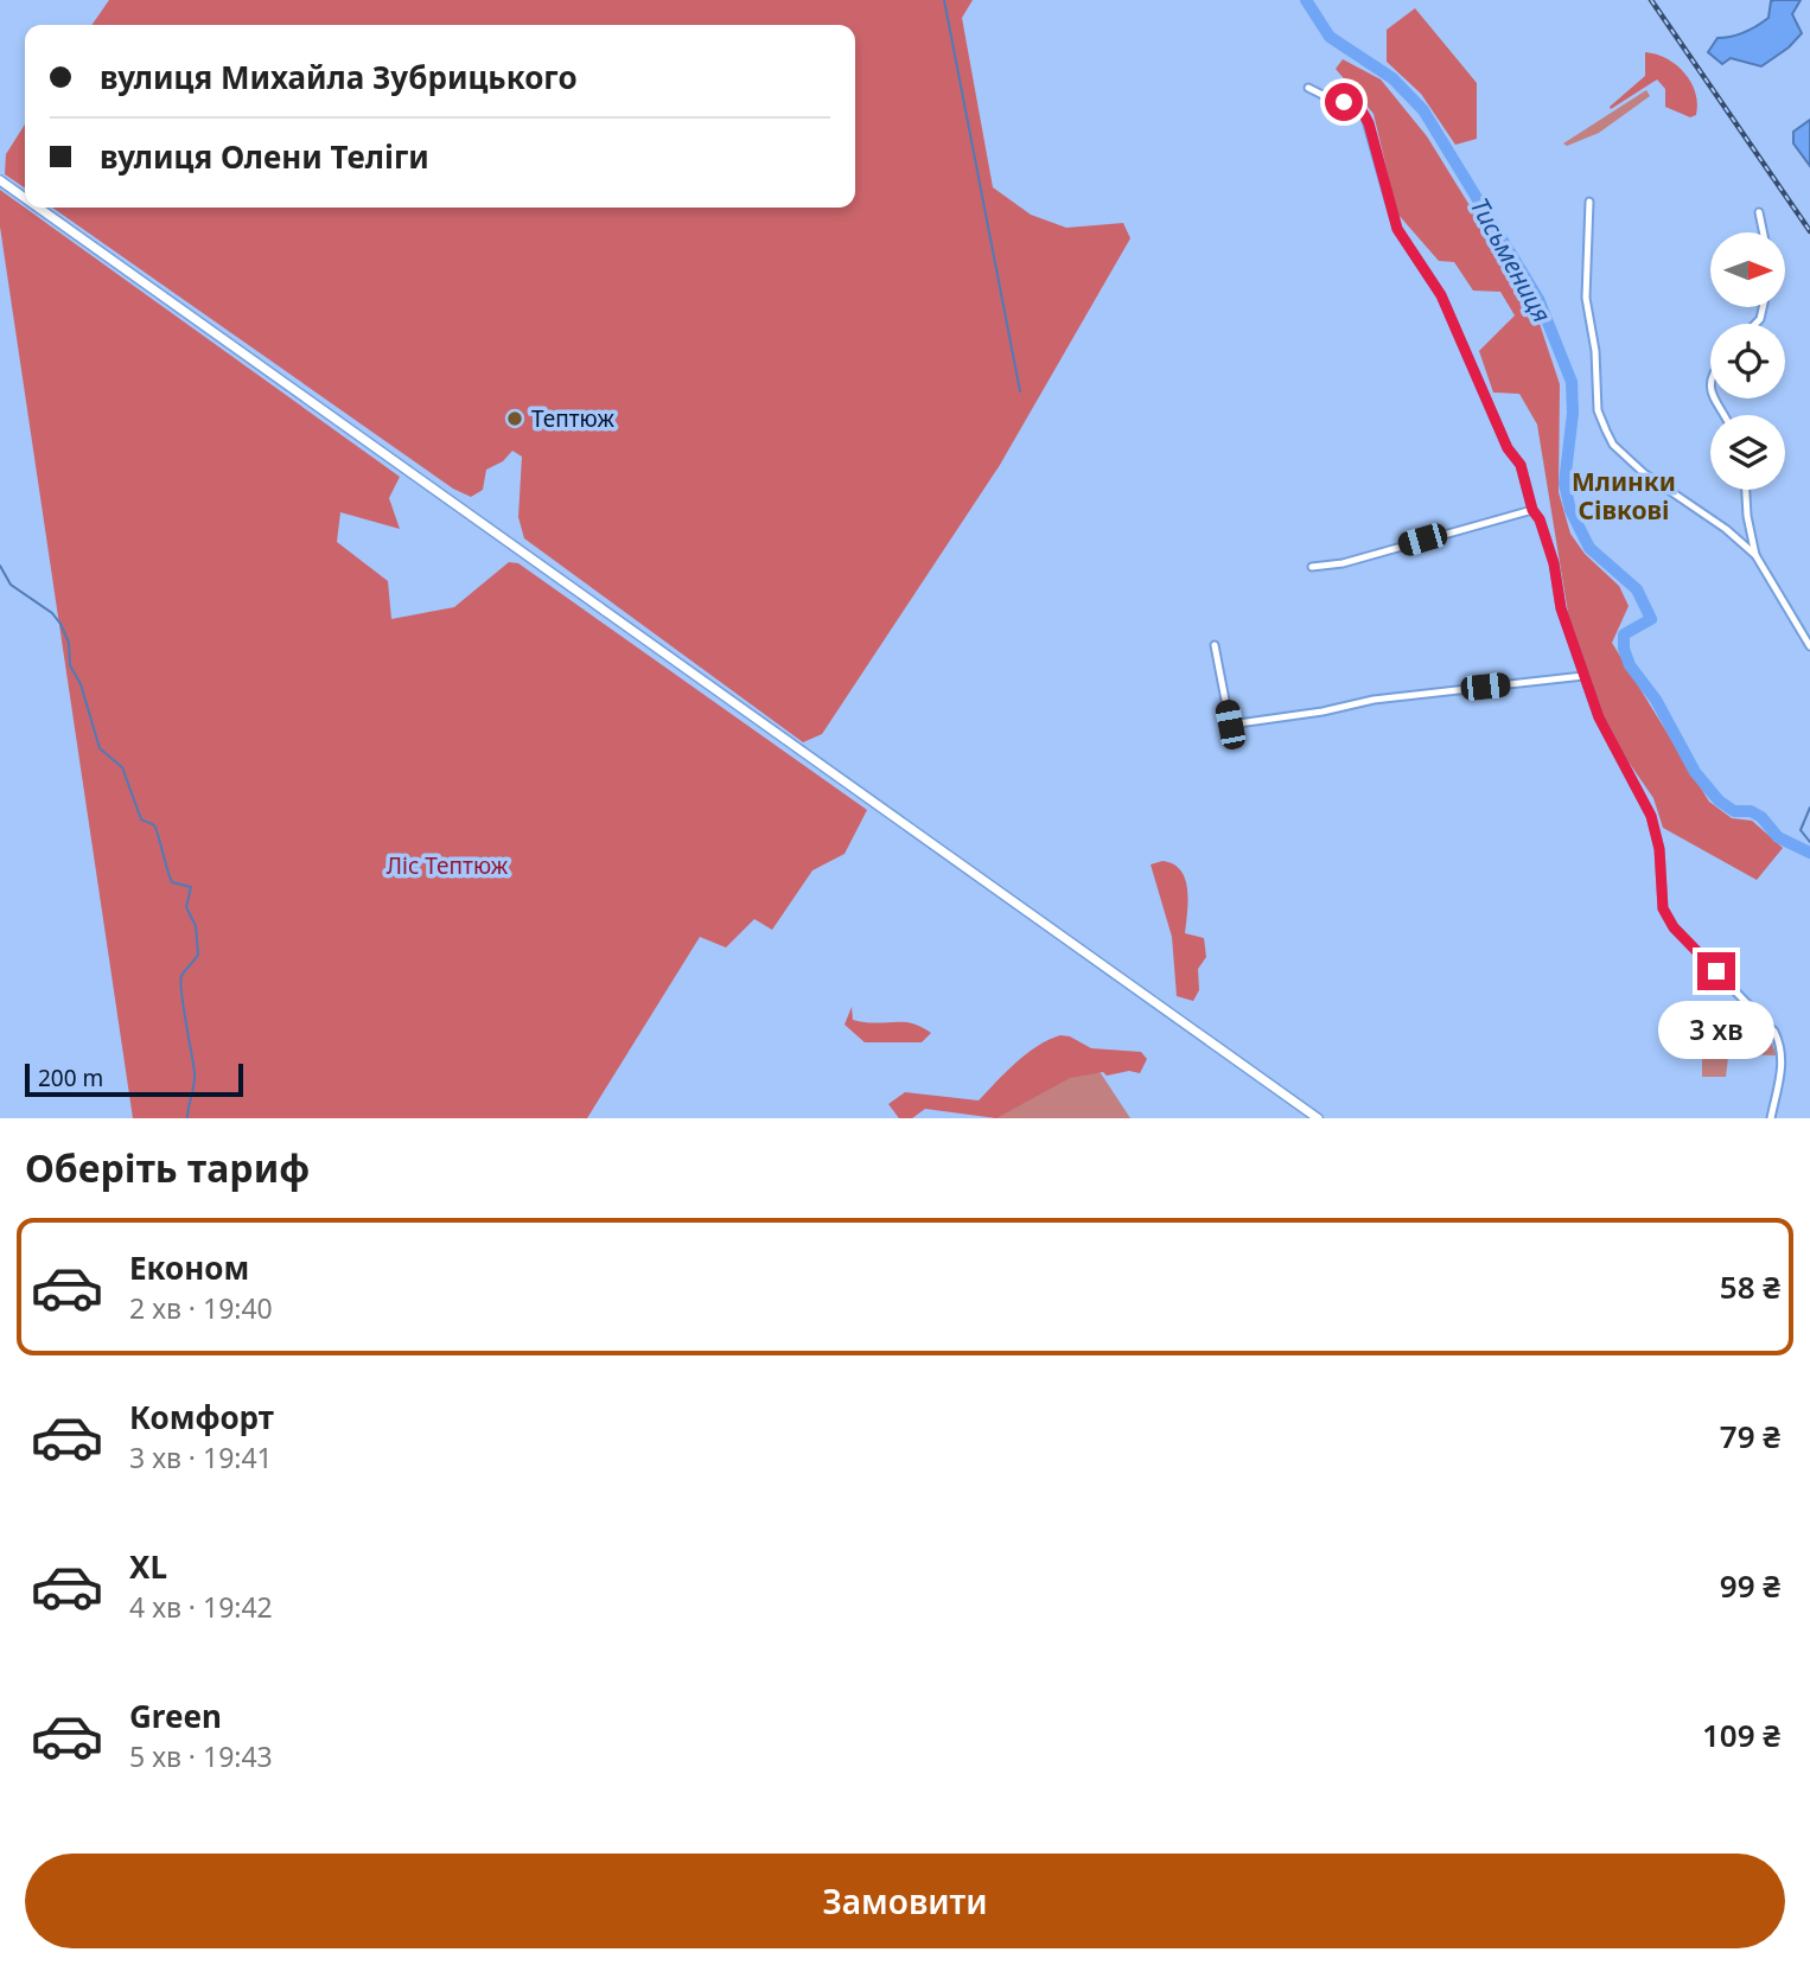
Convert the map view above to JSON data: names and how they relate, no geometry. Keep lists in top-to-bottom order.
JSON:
{
  "districts": ["Млинки Сівкові"],
  "water": ["Тисьмениця"],
  "parks": ["Ліс Тептюж"],
  "places": ["Тептюж"],
  "scale_bar": "200 m",
  "north": "right",
  "page": {
    "banner": ["вулиця Михайла Зубрицького", "вулиця Олени Теліги"],
    "bubble": "3 хв",
    "scale": "200 m",
    "heading": "Оберіть тариф",
    "list": [
      {
        "name": "Економ",
        "note": "2 хв · 19:40",
        "value": "58 ₴"
      },
      {
        "name": "Комфорт",
        "note": "3 хв · 19:41",
        "value": "79 ₴"
      },
      {
        "name": "XL",
        "note": "4 хв · 19:42",
        "value": "99 ₴"
      },
      {
        "name": "Green",
        "note": "5 хв · 19:43",
        "value": "109 ₴"
      }
    ],
    "buttons": "Замовити"
  }
}
